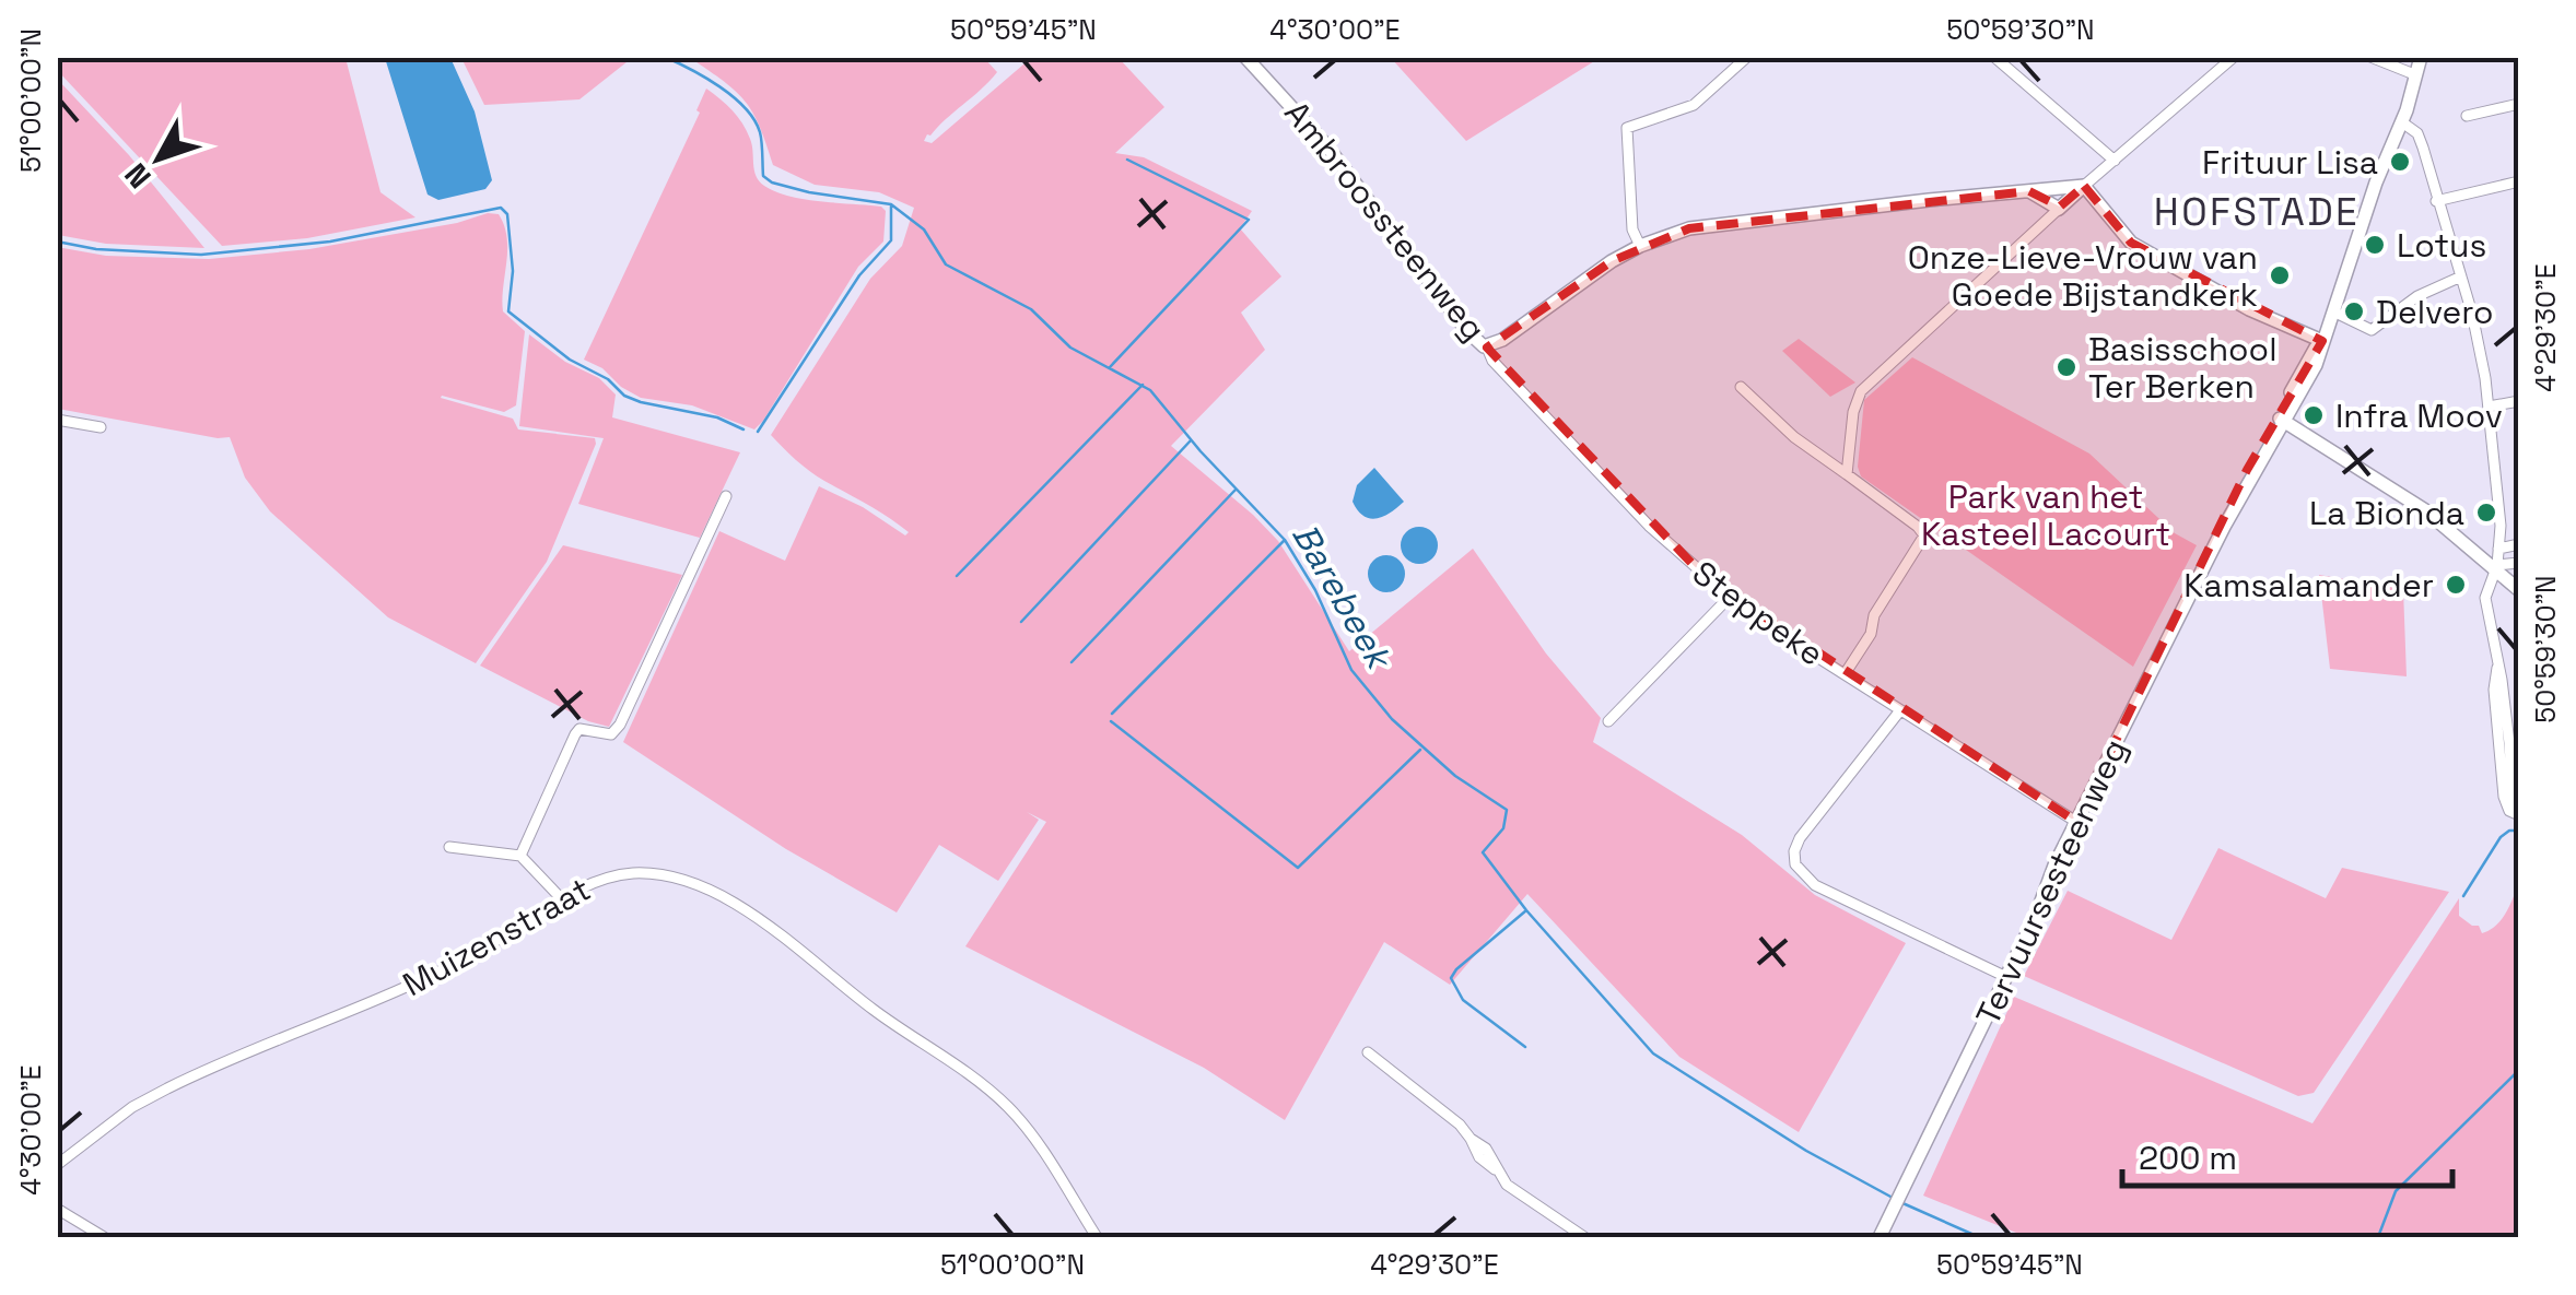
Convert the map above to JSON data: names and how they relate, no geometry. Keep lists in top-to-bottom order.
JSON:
{
  "streets": {
    "street": [
      "Ambroossteenweg",
      "Steppeke",
      "Tervuursesteenweg",
      "Muizenstraat"
    ]
  },
  "crossings": [
    ["Ambroossteenweg", "Steppeke"],
    ["Steppeke", "Tervuursesteenweg"]
  ],
  "districts": ["HOFSTADE"],
  "water": ["Barebeek"],
  "parks": ["Park van het Kasteel Lacourt"],
  "places": [
    "Frituur Lisa",
    "Lotus",
    "Onze-Lieve-Vrouw van Goede Bijstandkerk",
    "Delvero",
    "Basisschool Ter Berken",
    "Infra Moov",
    "La Bionda",
    "Kamsalamander"
  ],
  "scale_bar": "200 m",
  "north": "bottom left",
  "coordinates": [
    "50°59'45\"N",
    "4°30'00\"E",
    "50°59'30\"N",
    "51°00'00\"N",
    "4°29'30\"E"
  ]
}
